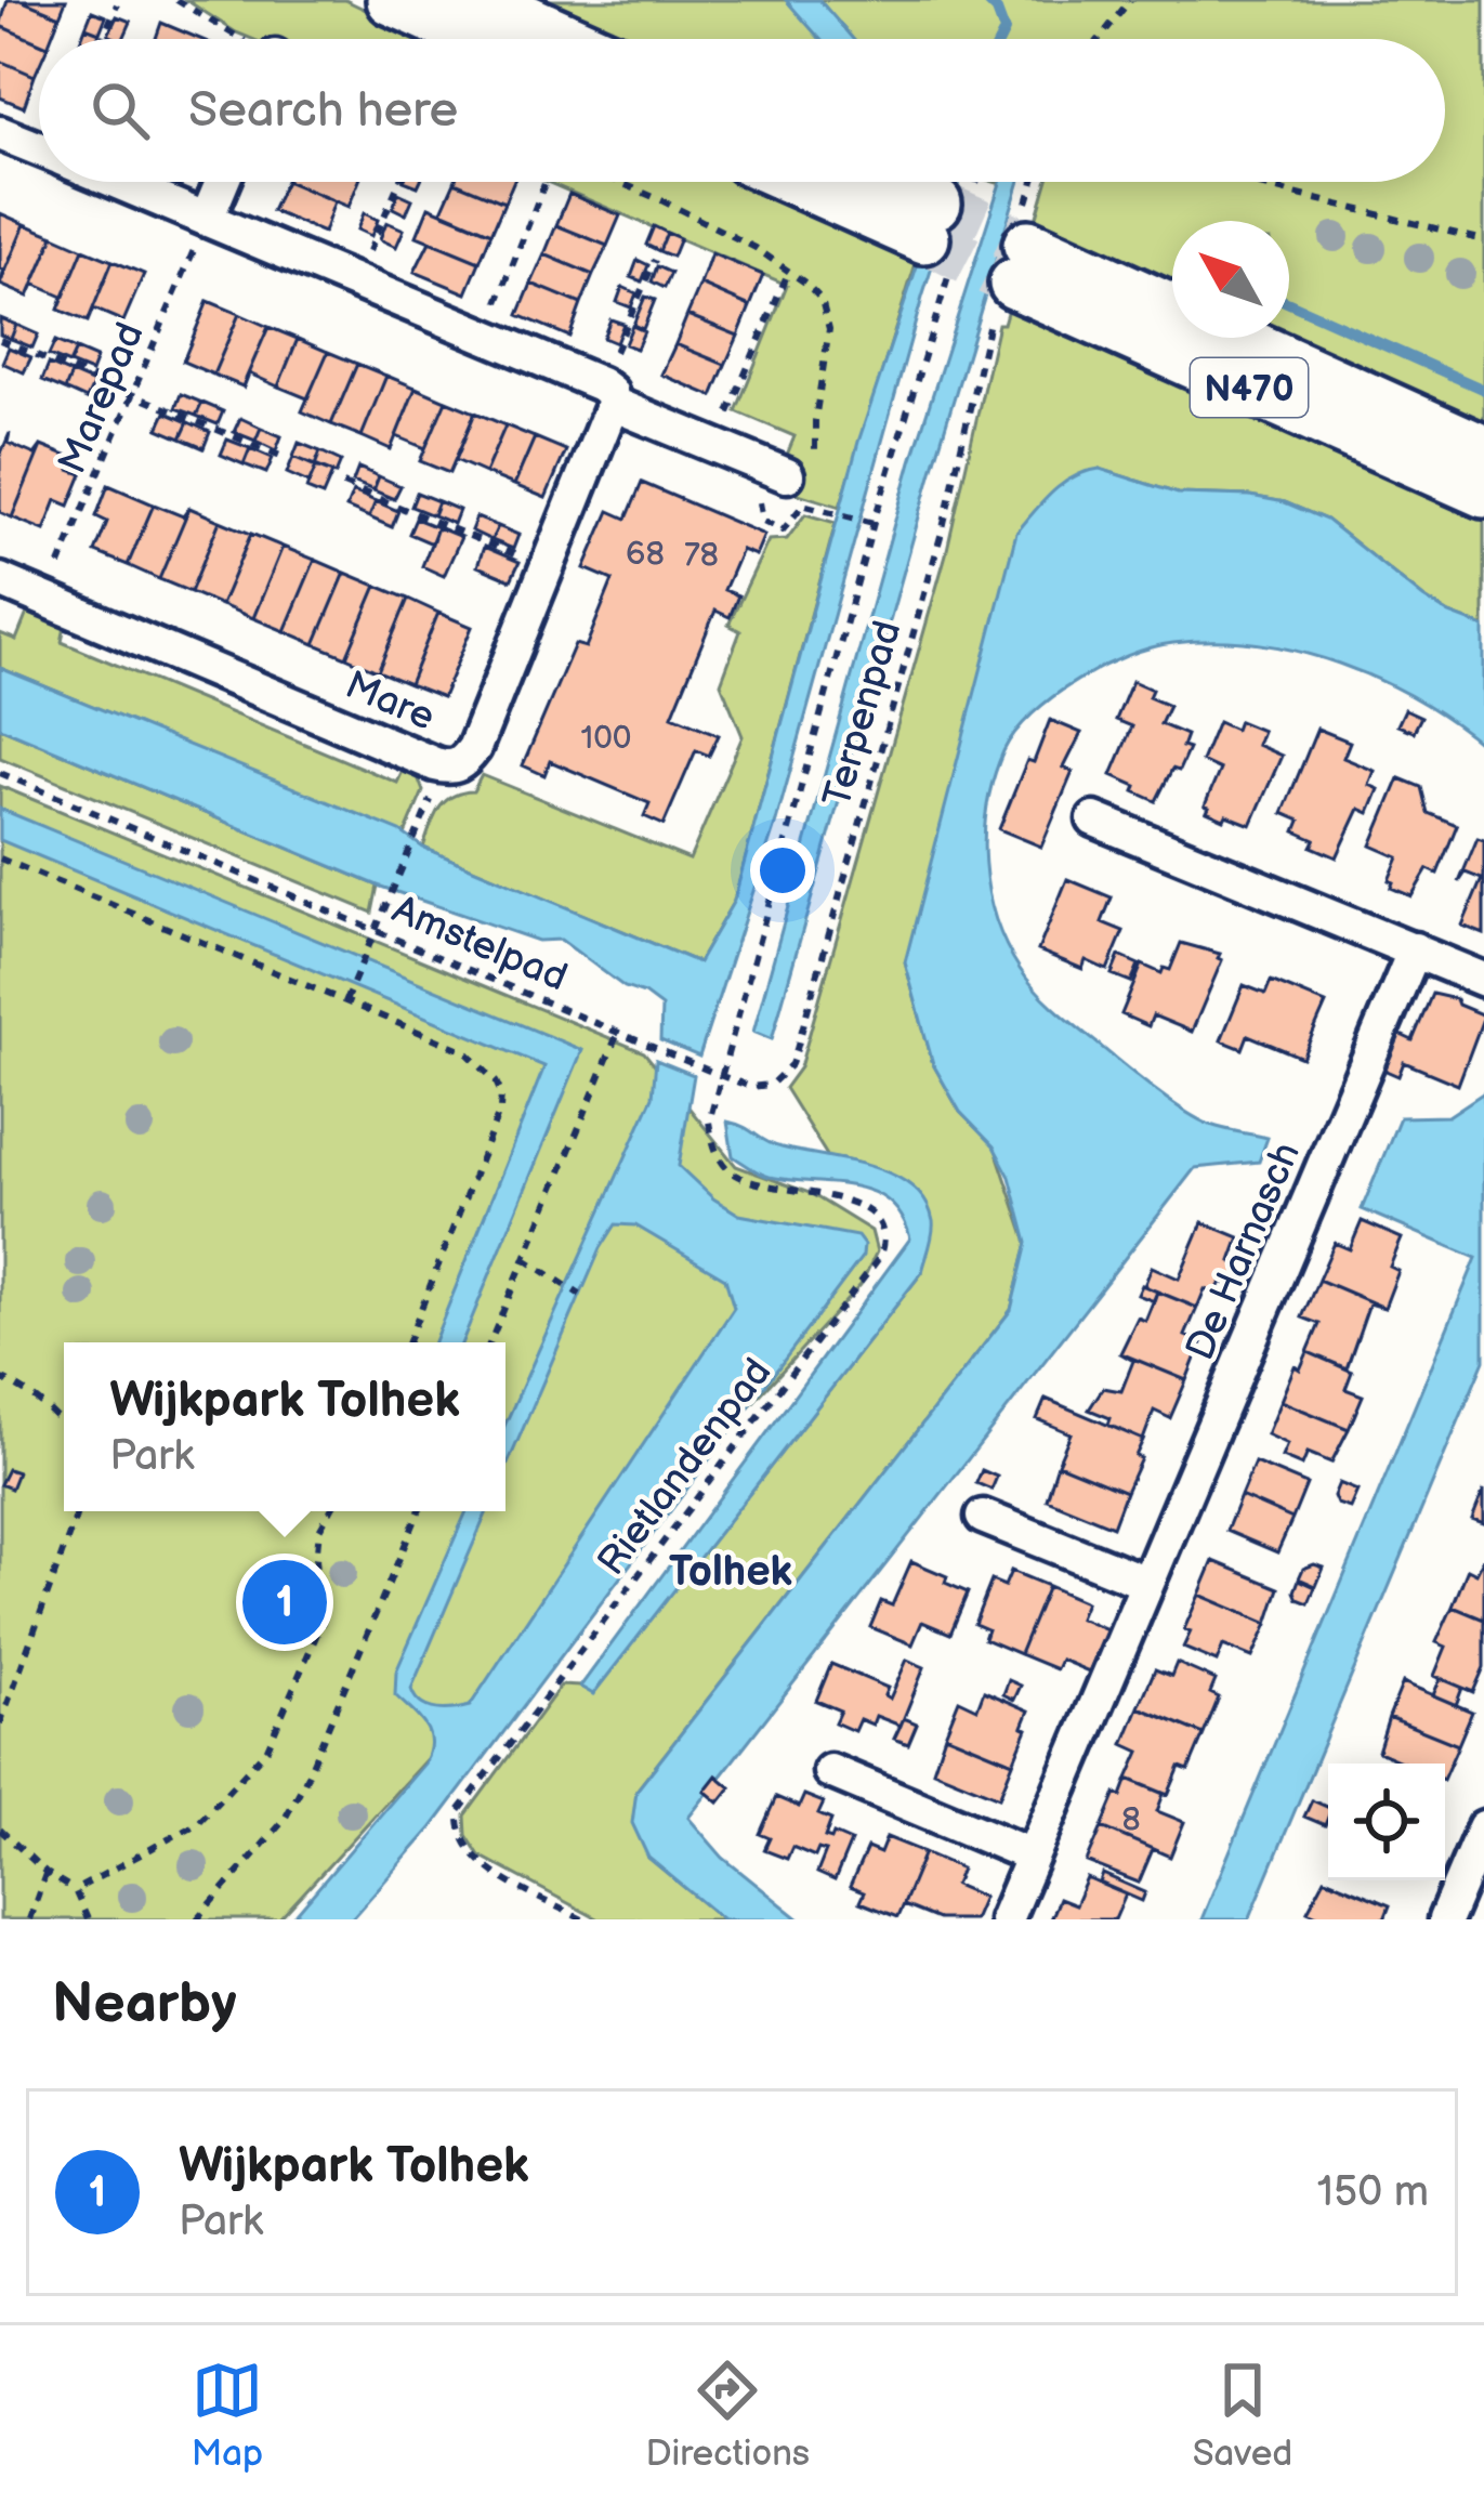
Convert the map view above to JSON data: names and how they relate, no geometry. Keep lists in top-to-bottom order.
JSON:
{
  "streets": {
    "main road": ["N470"],
    "street": ["Mare", "De Harnasch"],
    "path": [
      "Marepad",
      "Terpenpad",
      "Amstelpad",
      "Rietlandenpad"
    ]
  },
  "crossings": [
    ["Marepad", "Mare"],
    ["Terpenpad", "Amstelpad"],
    ["Terpenpad", "Rietlandenpad"]
  ],
  "districts": ["Tolhek"],
  "house_numbers": [
    "68",
    "78",
    "100",
    "8"
  ],
  "north": "top left",
  "page": {
    "search": "Search here",
    "popup": ["Wijkpark Tolhek", "Park"],
    "pins": "1",
    "heading": "Nearby",
    "list": [
      {
        "mark": "1",
        "name": "Wijkpark Tolhek",
        "note": "Park",
        "value": "150 m"
      }
    ],
    "nav": ["Map", "Directions", "Saved"]
  }
}
